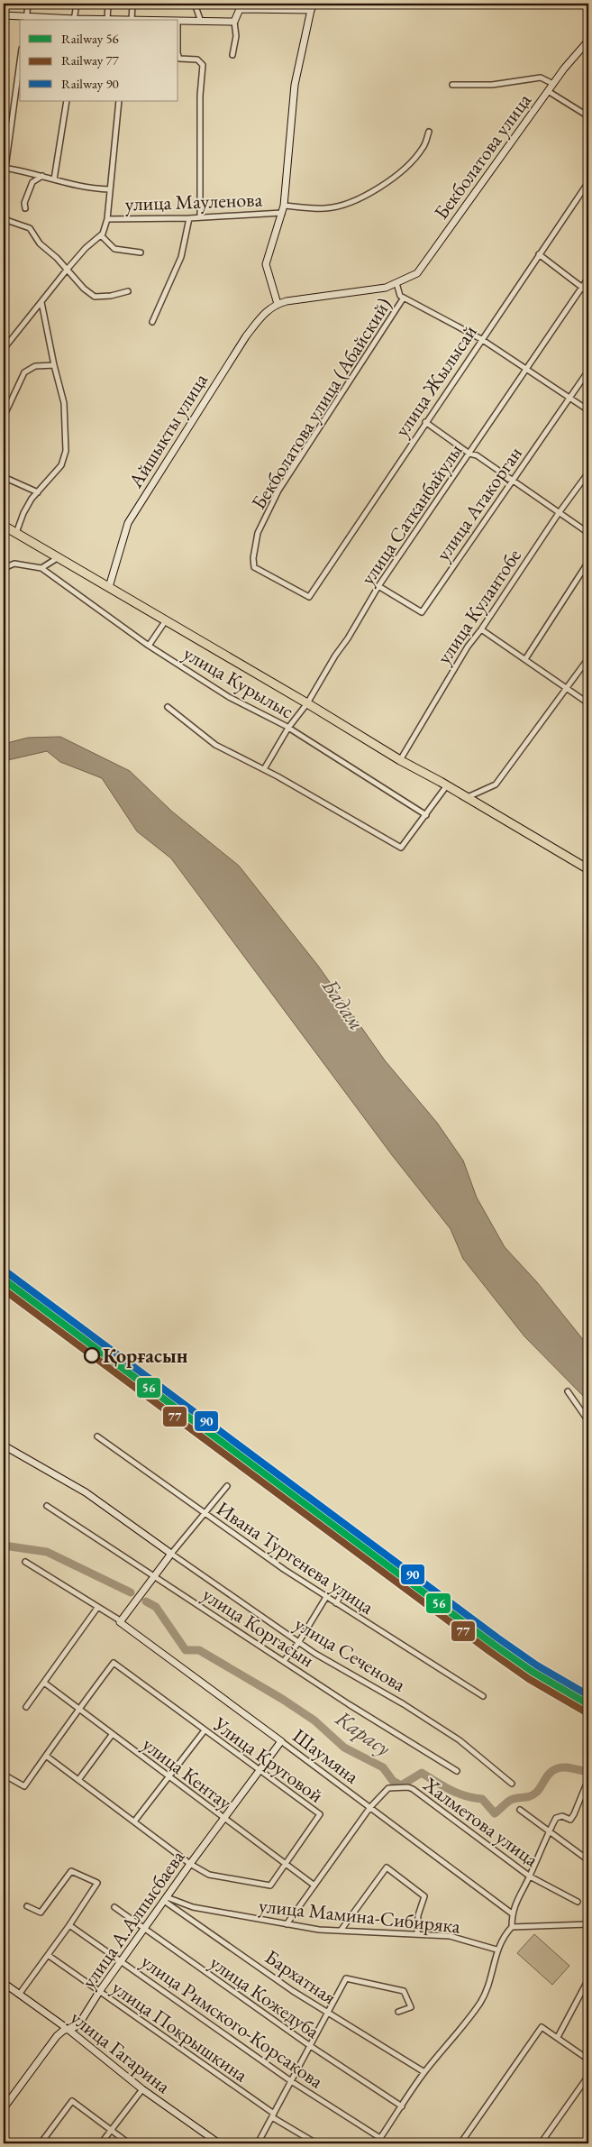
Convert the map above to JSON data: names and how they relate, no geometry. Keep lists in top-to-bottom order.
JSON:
{
  "streets": {
    "street": [
      "Бекболатова улица",
      "улица Мауленова",
      "улица Жылысай",
      "Бекболатова улица (Абайский)",
      "Айшыкты улица",
      "улица Атакорган",
      "улица Сатканбайулы",
      "улица Кулантобе",
      "улица Курылыс",
      "Ивана Тургенева улица",
      "улица Коргасын",
      "улица Сеченова",
      "Шаумяна",
      "Улица Круговой",
      "улица Кентау",
      "Халметова улица",
      "улица Мамина-Сибиряка",
      "улица А.Алпысбаева",
      "Бархатная",
      "улица Кожедуба",
      "улица Римского-Корсакова",
      "улица Покрышкина",
      "улица Гагарина"
    ]
  },
  "crossings": [
    ["Бекболатова улица", "Айшыкты улица"],
    ["улица Жылысай", "Бекболатова улица (Абайский)"],
    ["улица Атакорган", "улица Сатканбайулы"],
    ["улица Сатканбайулы", "улица Курылыс"],
    ["Шаумяна", "Халметова улица"],
    ["Шаумяна", "улица А.Алпысбаева"],
    ["Улица Круговой", "улица Кентау"],
    ["Улица Круговой", "улица А.Алпысбаева"],
    ["улица Кентау", "Халметова улица"],
    ["улица Кентау", "улица А.Алпысбаева"],
    ["Халметова улица", "улица Мамина-Сибиряка"],
    ["улица Мамина-Сибиряка", "улица А.Алпысбаева"],
    ["улица Мамина-Сибиряка", "Бархатная"],
    ["улица А.Алпысбаева", "Бархатная"],
    ["улица А.Алпысбаева", "улица Кожедуба"],
    ["улица А.Алпысбаева", "улица Римского-Корсакова"],
    ["улица А.Алпысбаева", "улица Покрышкина"],
    ["улица А.Алпысбаева", "улица Гагарина"]
  ],
  "water": ["Бадам", "Карасу"],
  "places": ["Қорғасын"],
  "lines": ["rail line 90", "rail line 56", "rail line 77"],
  "legend": ["Railway 56", "Railway 77", "Railway 90"]
}
